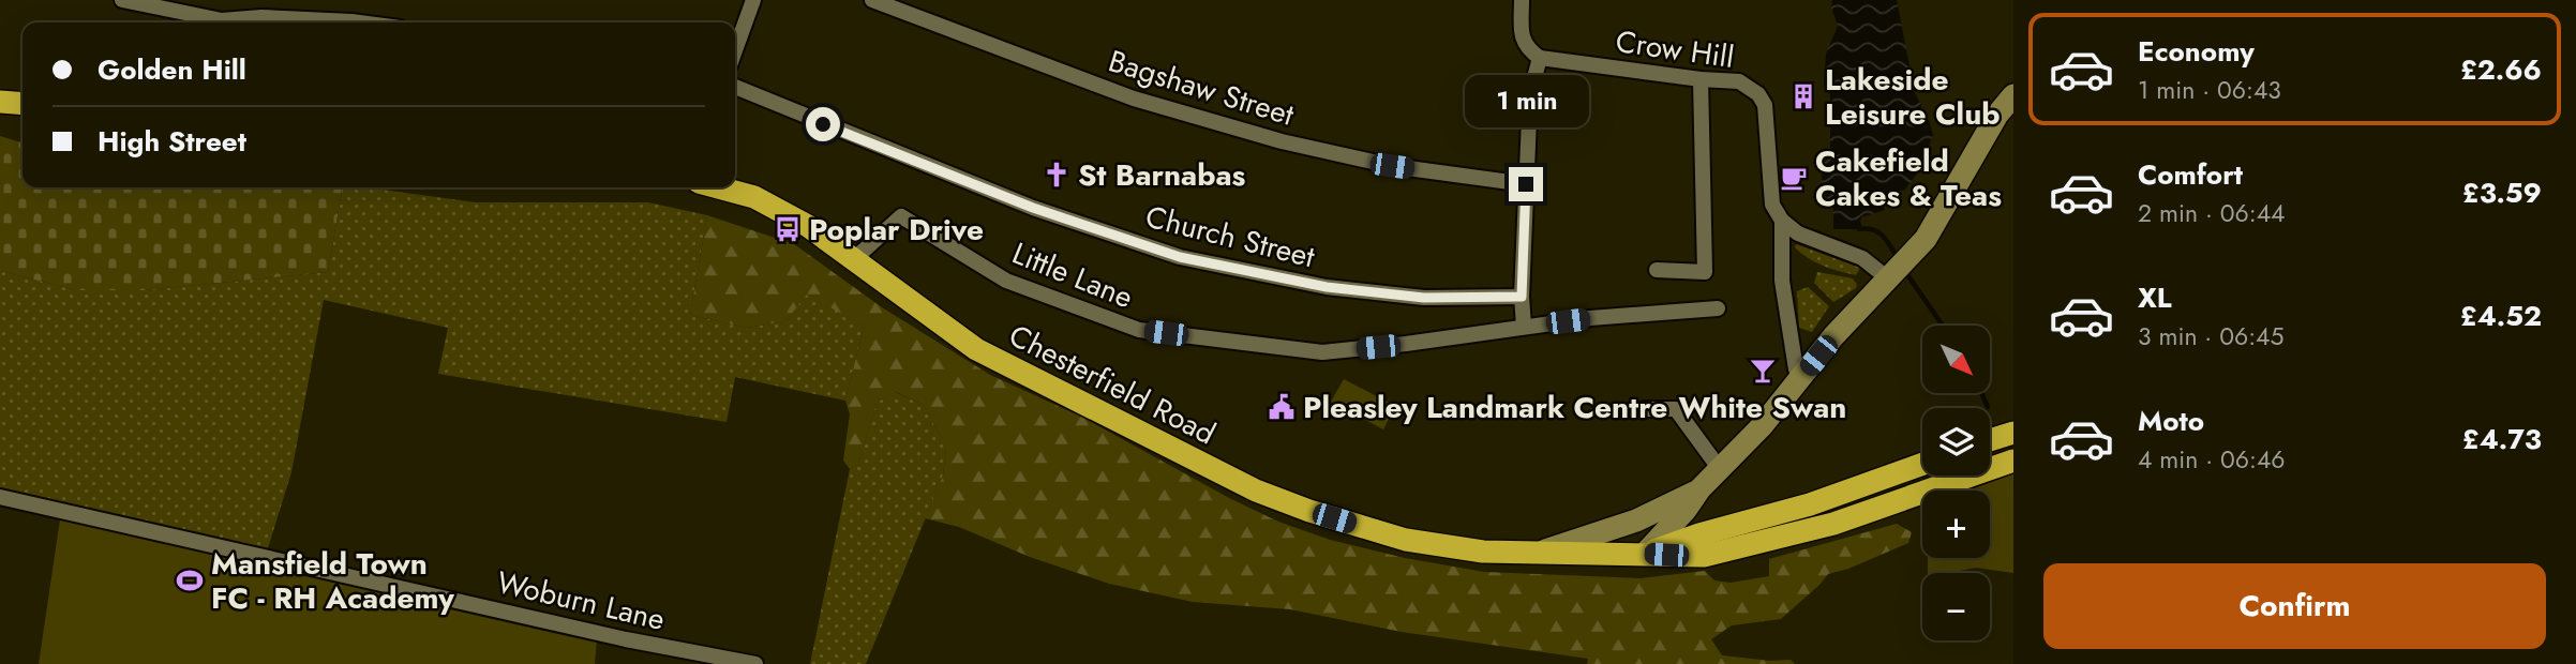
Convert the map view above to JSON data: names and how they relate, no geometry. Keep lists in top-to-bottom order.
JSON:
{
  "streets": {
    "highway": ["Chesterfield Road"],
    "street": [
      "Crow Hill",
      "Bagshaw Street",
      "Church Street",
      "Little Lane",
      "Woburn Lane"
    ]
  },
  "crossings": [
    ["Crow Hill", "Chesterfield Road"],
    ["Little Lane", "Chesterfield Road"]
  ],
  "places": {
    "building": ["Lakeside Leisure Club"],
    "church": ["St Barnabas"],
    "cafe": ["Cakefield Cakes & Teas"],
    "bus stop": ["Poplar Drive"],
    "bar": ["White Swan"],
    "public building": ["Pleasley Landmark Centre"],
    "sports": ["Mansfield Town FC - RH Academy"]
  },
  "north": "bottom right",
  "page": {
    "list": [
      {
        "name": "Economy",
        "note": "1 min · 06:43",
        "value": "£2.66"
      },
      {
        "name": "Comfort",
        "note": "2 min · 06:44",
        "value": "£3.59"
      },
      {
        "name": "XL",
        "note": "3 min · 06:45",
        "value": "£4.52"
      },
      {
        "name": "Moto",
        "note": "4 min · 06:46",
        "value": "£4.73"
      }
    ],
    "banner": ["Golden Hill", "High Street"],
    "bubble": "1 min",
    "map_buttons": ["+", "−"],
    "buttons": "Confirm"
  }
}
